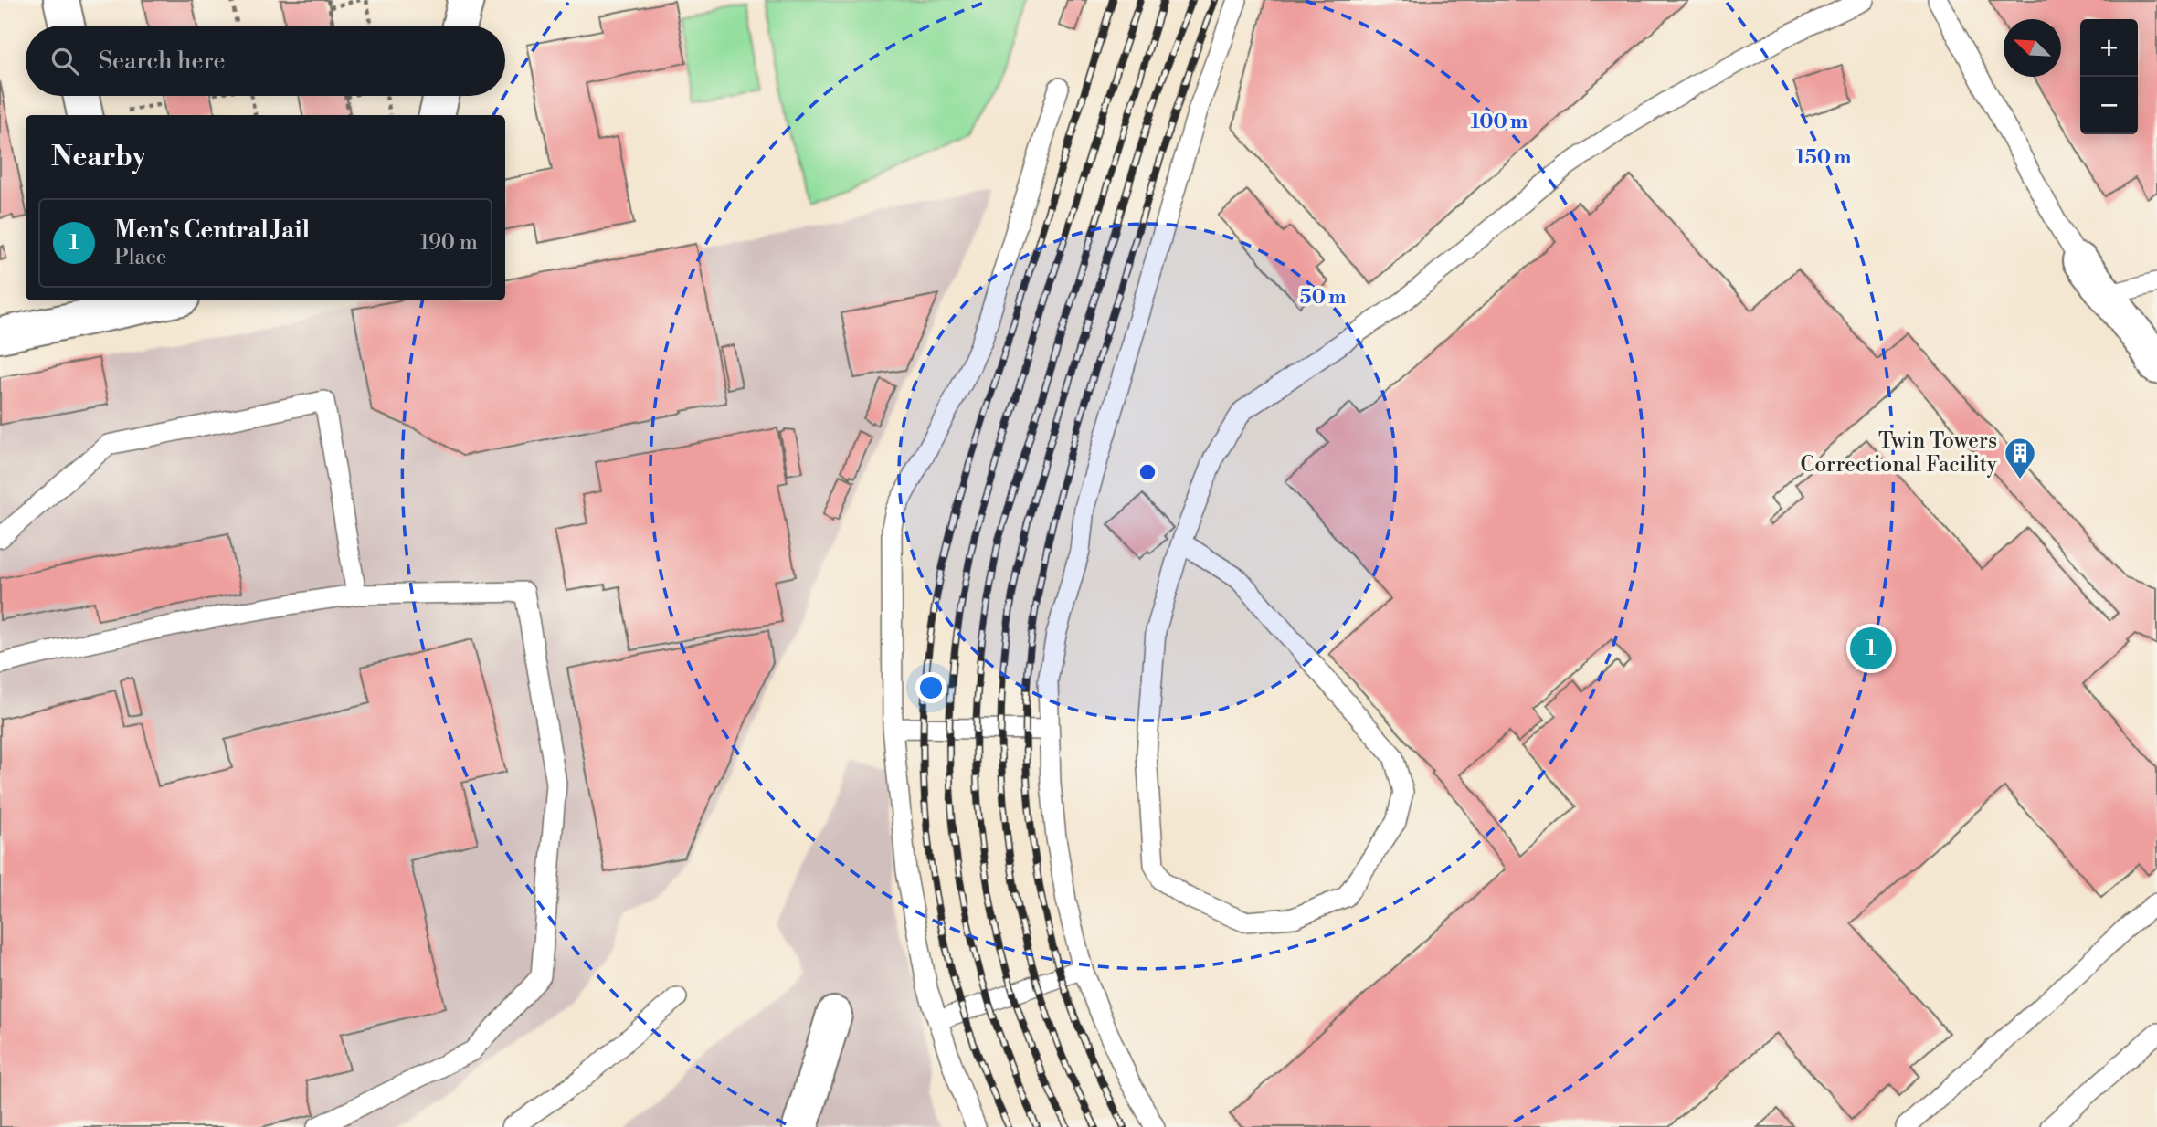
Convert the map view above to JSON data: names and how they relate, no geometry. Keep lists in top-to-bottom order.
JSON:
{
  "places": {
    "building": ["Twin Towers Correctional Facility"]
  },
  "north": "top left",
  "page": {
    "map_buttons": ["+", "−"],
    "search": "Search here",
    "heading": "Nearby",
    "list": [
      {
        "mark": "1",
        "name": "Men's Central Jail",
        "note": "Place",
        "value": "190 m"
      }
    ],
    "pins": "1"
  },
  "rings": ["100 m", "150 m", "50 m"]
}
